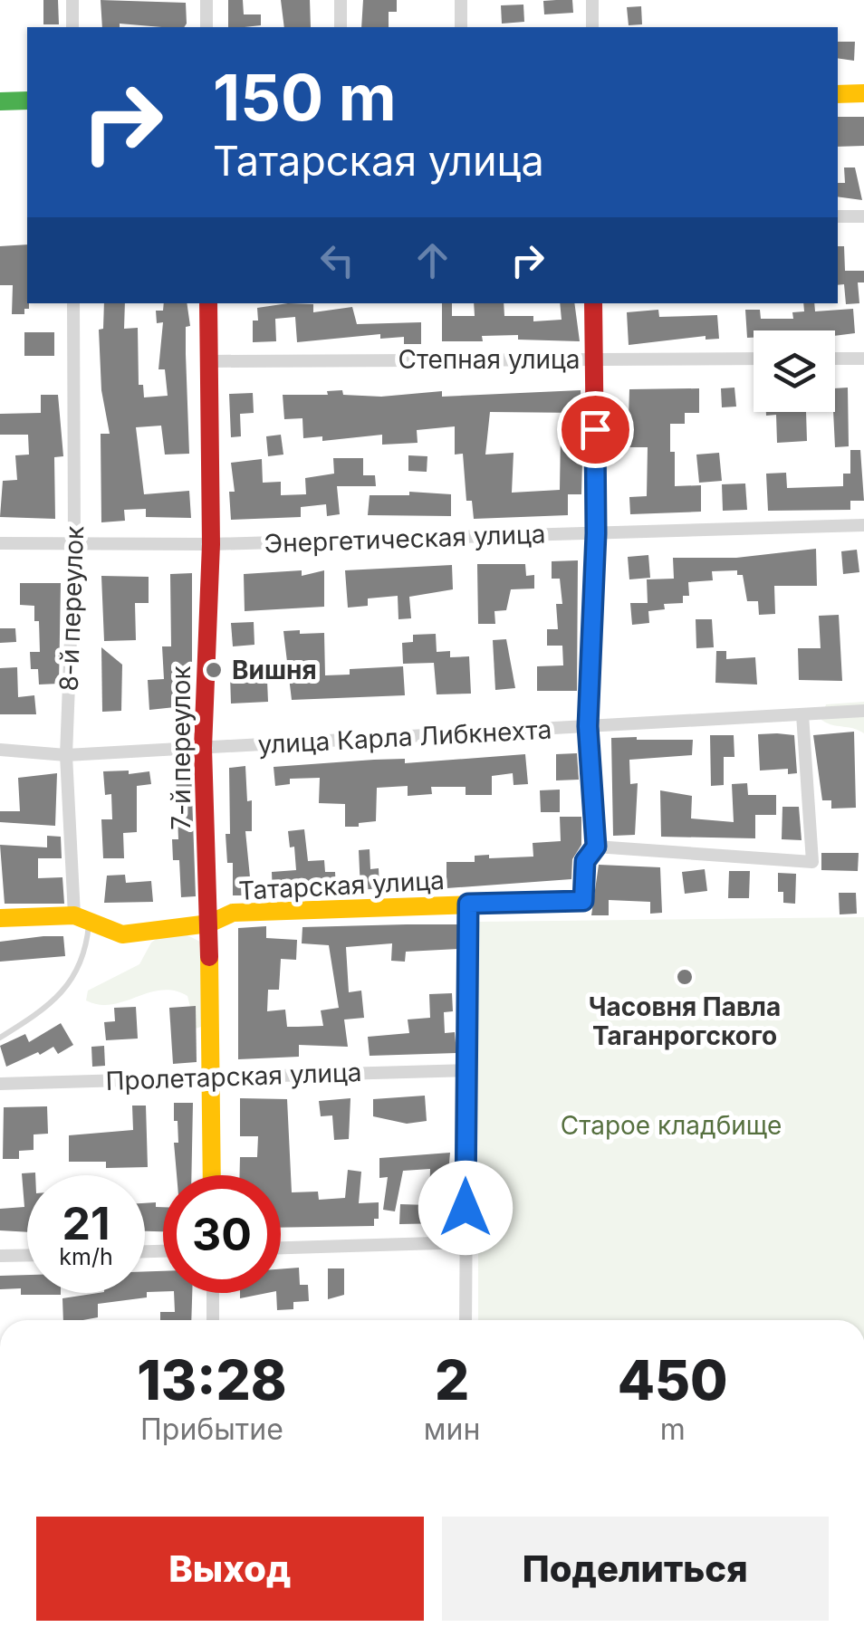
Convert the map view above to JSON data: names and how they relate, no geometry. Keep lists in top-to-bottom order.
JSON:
{
  "streets": {
    "street": [
      "Степная улица",
      "Энергетическая улица",
      "8-й переулок",
      "улица Карла Либкнехта",
      "7-й переулок",
      "Татарская улица",
      "Пролетарская улица"
    ]
  },
  "crossings": [
    ["Степная улица", "7-й переулок"],
    ["Энергетическая улица", "8-й переулок"],
    ["Энергетическая улица", "7-й переулок"],
    ["8-й переулок", "улица Карла Либкнехта"],
    ["8-й переулок", "Татарская улица"],
    ["улица Карла Либкнехта", "7-й переулок"],
    ["7-й переулок", "Татарская улица"],
    ["7-й переулок", "Пролетарская улица"]
  ],
  "parks": ["Старое кладбище"],
  "places": ["Вишня", "Часовня Павла Таганрогского"],
  "page": {
    "turn": ["150 m", "Татарская улица"],
    "speed": "21 km/h",
    "limit": "30",
    "eta": [
      "13:28",
      "Прибытие",
      "2",
      "мин",
      "450",
      "m"
    ],
    "buttons": ["Выход", "Поделиться"]
  }
}
